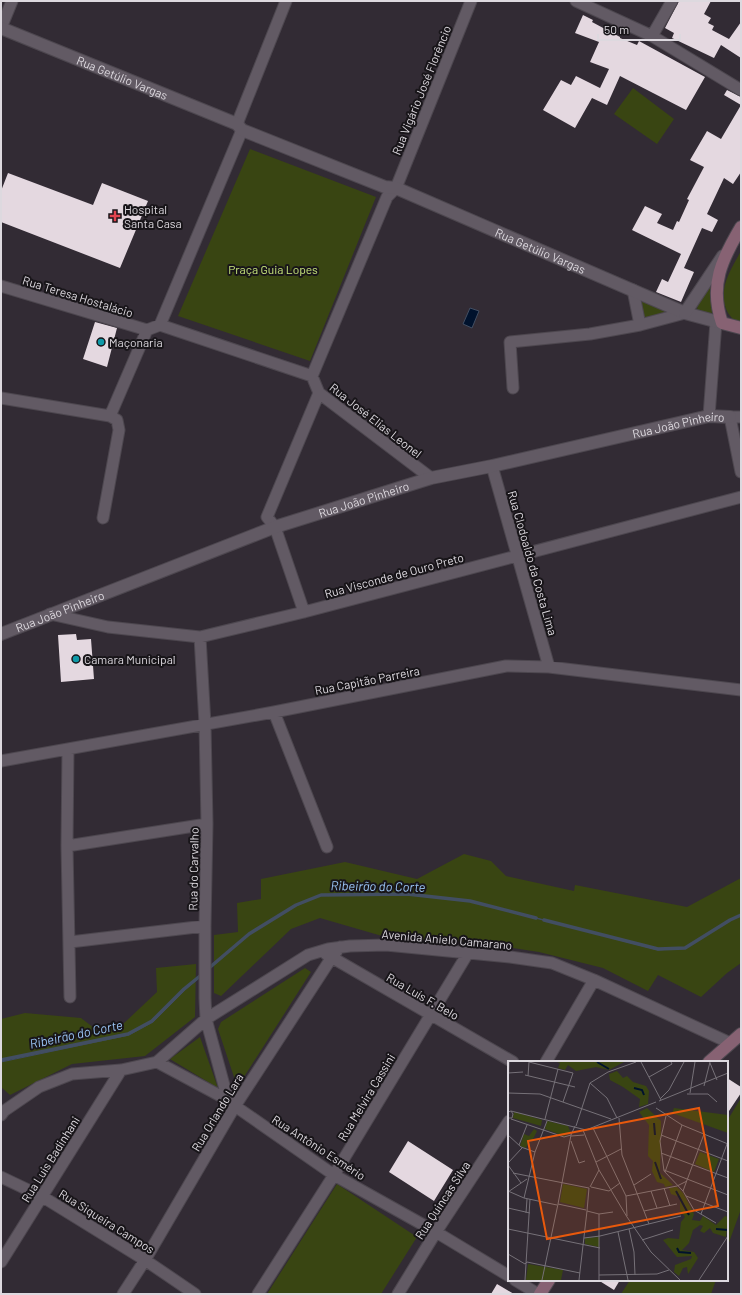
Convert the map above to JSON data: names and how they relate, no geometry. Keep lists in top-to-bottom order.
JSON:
{
  "streets": {
    "street": [
      "Rua Getúlio Vargas",
      "Rua Vigário José Florêncio",
      "Rua Teresa Hostalácio",
      "Rua José Elias Leonel",
      "Rua João Pinheiro",
      "Rua Clodoaldo da Costa Lima",
      "Rua Visconde de Ouro Preto",
      "Rua Capitão Parreira",
      "Rua do Carvalho",
      "Avenida Anielo Camarano",
      "Rua Luís F. Belo",
      "Rua Melvira Cassini",
      "Rua Orlando Lara",
      "Rua Antônio Esmério",
      "Rua Luis Badinhani",
      "Rua Quincas Silva",
      "Rua Siqueira Campos"
    ]
  },
  "crossings": [
    ["Rua Getúlio Vargas", "Rua Vigário José Florêncio"],
    ["Rua José Elias Leonel", "Rua João Pinheiro"],
    ["Rua João Pinheiro", "Rua Clodoaldo da Costa Lima"],
    ["Rua João Pinheiro", "Rua Visconde de Ouro Preto"],
    ["Rua Clodoaldo da Costa Lima", "Rua Visconde de Ouro Preto"],
    ["Rua Clodoaldo da Costa Lima", "Rua Capitão Parreira"],
    ["Rua Visconde de Ouro Preto", "Rua do Carvalho"],
    ["Rua Capitão Parreira", "Rua do Carvalho"],
    ["Rua do Carvalho", "Avenida Anielo Camarano"],
    ["Rua do Carvalho", "Rua Orlando Lara"],
    ["Rua do Carvalho", "Rua Antônio Esmério"],
    ["Avenida Anielo Camarano", "Rua Luís F. Belo"],
    ["Avenida Anielo Camarano", "Rua Melvira Cassini"],
    ["Avenida Anielo Camarano", "Rua Orlando Lara"],
    ["Avenida Anielo Camarano", "Rua Antônio Esmério"],
    ["Avenida Anielo Camarano", "Rua Luis Badinhani"],
    ["Rua Luís F. Belo", "Rua Melvira Cassini"],
    ["Rua Luís F. Belo", "Rua Orlando Lara"],
    ["Rua Melvira Cassini", "Rua Antônio Esmério"],
    ["Rua Orlando Lara", "Rua Antônio Esmério"],
    ["Rua Orlando Lara", "Rua Siqueira Campos"],
    ["Rua Antônio Esmério", "Rua Quincas Silva"],
    ["Rua Luis Badinhani", "Rua Siqueira Campos"]
  ],
  "water": ["Ribeirão do Corte"],
  "parks": ["Praça Guia Lopes"],
  "places": {
    "health": ["Hospital Santa Casa"],
    "other": ["Maçonaria", "Camara Municipal"]
  },
  "scale_bar": "50 m"
}
